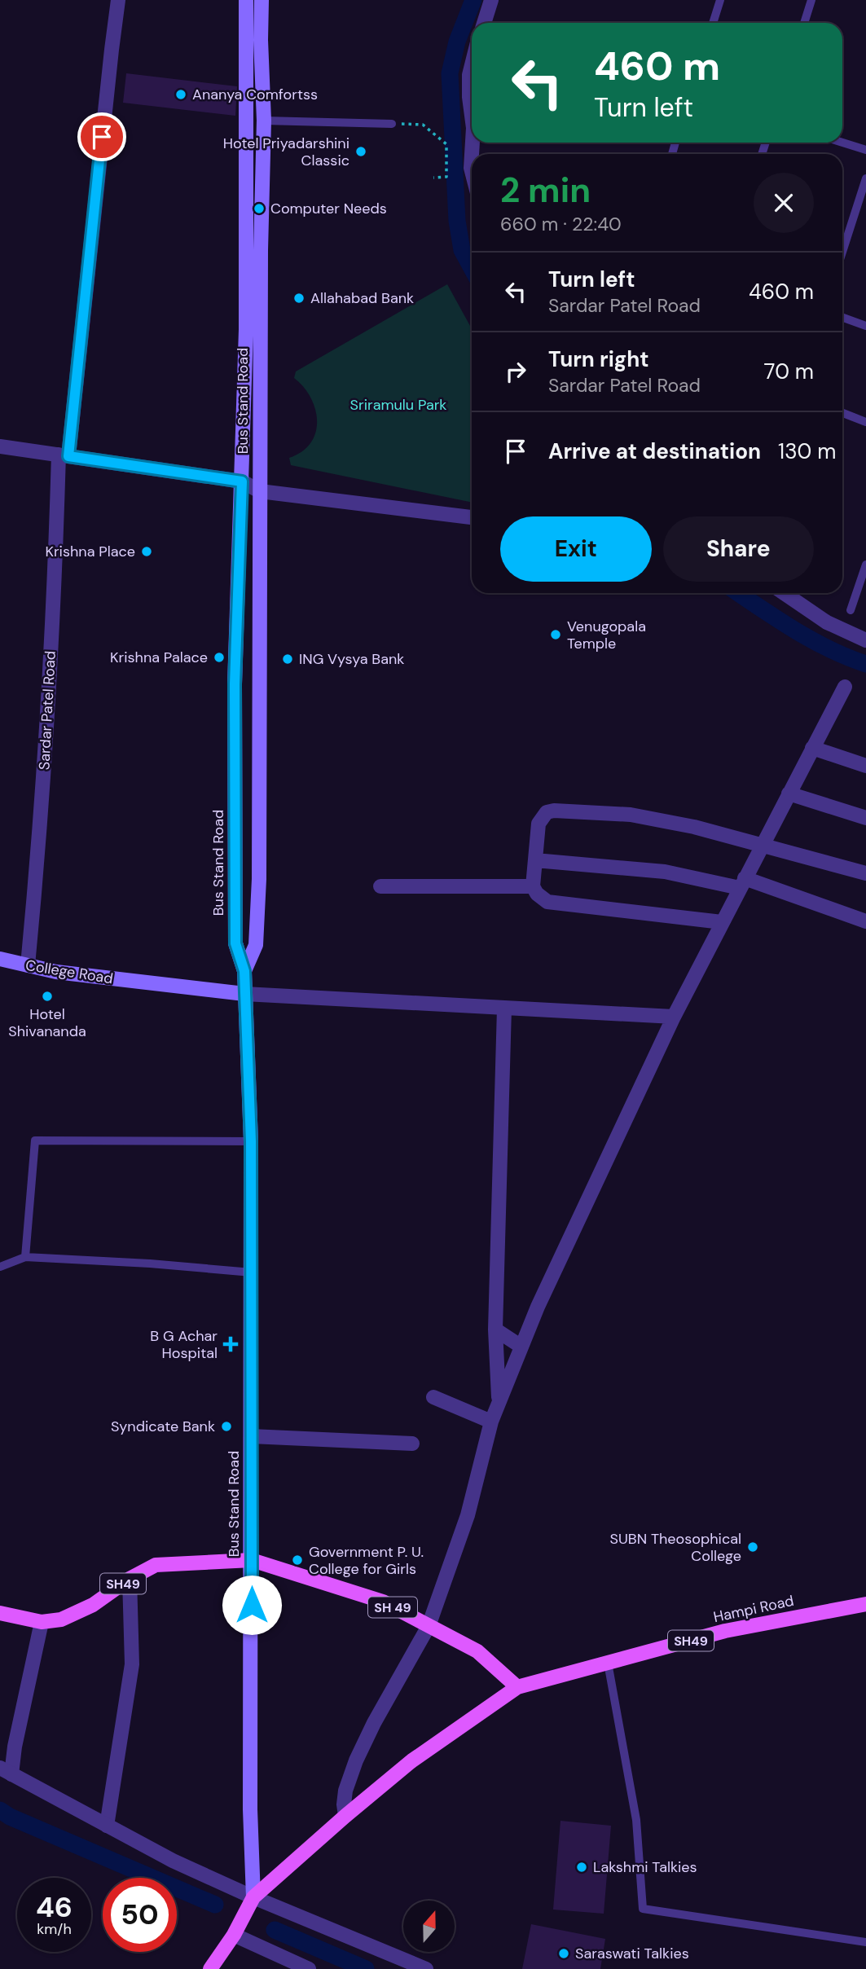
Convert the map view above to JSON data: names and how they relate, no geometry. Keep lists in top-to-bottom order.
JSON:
{
  "streets": {
    "main road": [
      "Bus Stand Road",
      "College Road",
      "SH49",
      "SH 49",
      "Hampi Road"
    ],
    "street": ["Sardar Patel Road"]
  },
  "crossings": [
    ["Bus Stand Road", "College Road"],
    ["Bus Stand Road", "SH49"],
    ["Bus Stand Road", "SH 49"],
    ["Bus Stand Road", "Hampi Road"],
    ["Sardar Patel Road", "College Road"],
    ["SH49", "SH 49"],
    ["SH 49", "Hampi Road"]
  ],
  "parks": ["Sriramulu Park"],
  "places": {
    "other": [
      "Ananya Comfortss",
      "Hotel Priyadarshini Classic",
      "Computer Needs",
      "Allahabad Bank",
      "Krishna Place",
      "Venugopala Temple",
      "Krishna Palace",
      "ING Vysya Bank",
      "Hotel Shivananda",
      "Syndicate Bank",
      "SUBN Theosophical College",
      "Government P. U. College for Girls",
      "Lakshmi Talkies",
      "Saraswati Talkies"
    ],
    "health": ["B G Achar Hospital"]
  },
  "north": "top",
  "page": {
    "turn": ["460 m", "Turn left"],
    "heading": ["2 min", "660 m · 22:40"],
    "list": [
      {
        "name": "Turn left",
        "note": "Sardar Patel Road",
        "value": "460 m"
      },
      {
        "name": "Turn right",
        "note": "Sardar Patel Road",
        "value": "70 m"
      },
      {
        "name": "Arrive at destination",
        "value": "130 m"
      }
    ],
    "buttons": ["Exit", "Share"],
    "speed": "46 km/h",
    "limit": "50"
  }
}
